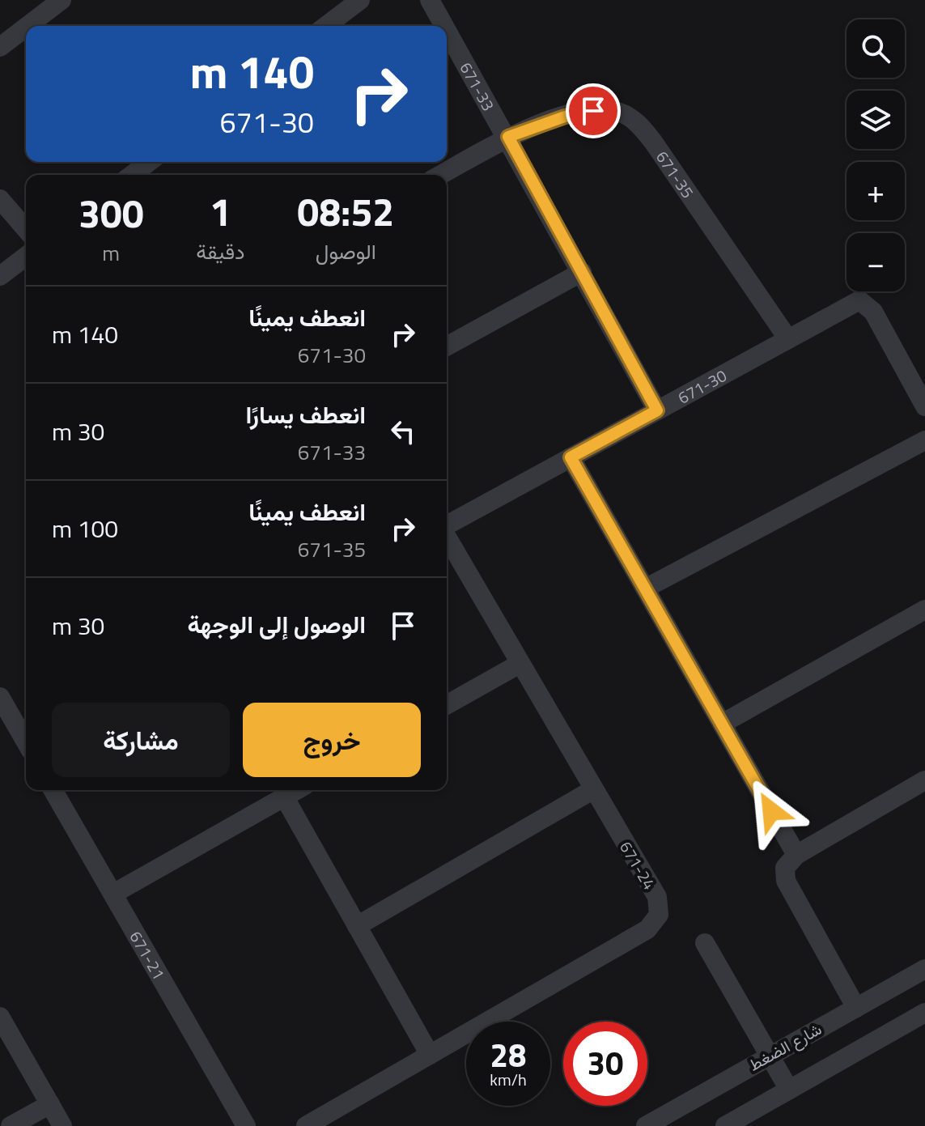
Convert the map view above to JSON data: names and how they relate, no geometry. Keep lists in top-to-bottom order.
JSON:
{
  "streets": {
    "street": [
      "671-33",
      "671-35",
      "671-30",
      "671-24",
      "671-21",
      "شارع الضغط"
    ]
  },
  "crossings": [
    ["671-33", "671-35"],
    ["671-33", "671-30"],
    ["671-35", "671-30"]
  ],
  "page": {
    "map_buttons": ["+", "−"],
    "turn": ["140 m", "671-30"],
    "eta": [
      "08:52",
      "الوصول",
      "1",
      "دقيقة",
      "300",
      "m"
    ],
    "list": [
      {
        "name": "انعطف يمينًا",
        "note": "671-30",
        "value": "140 m"
      },
      {
        "name": "انعطف يسارًا",
        "note": "671-33",
        "value": "30 m"
      },
      {
        "name": "انعطف يمينًا",
        "note": "671-35",
        "value": "100 m"
      },
      {
        "name": "الوصول إلى الوجهة",
        "value": "30 m"
      }
    ],
    "buttons": ["خروج", "مشاركة"],
    "speed": "28 km/h",
    "limit": "30"
  }
}
